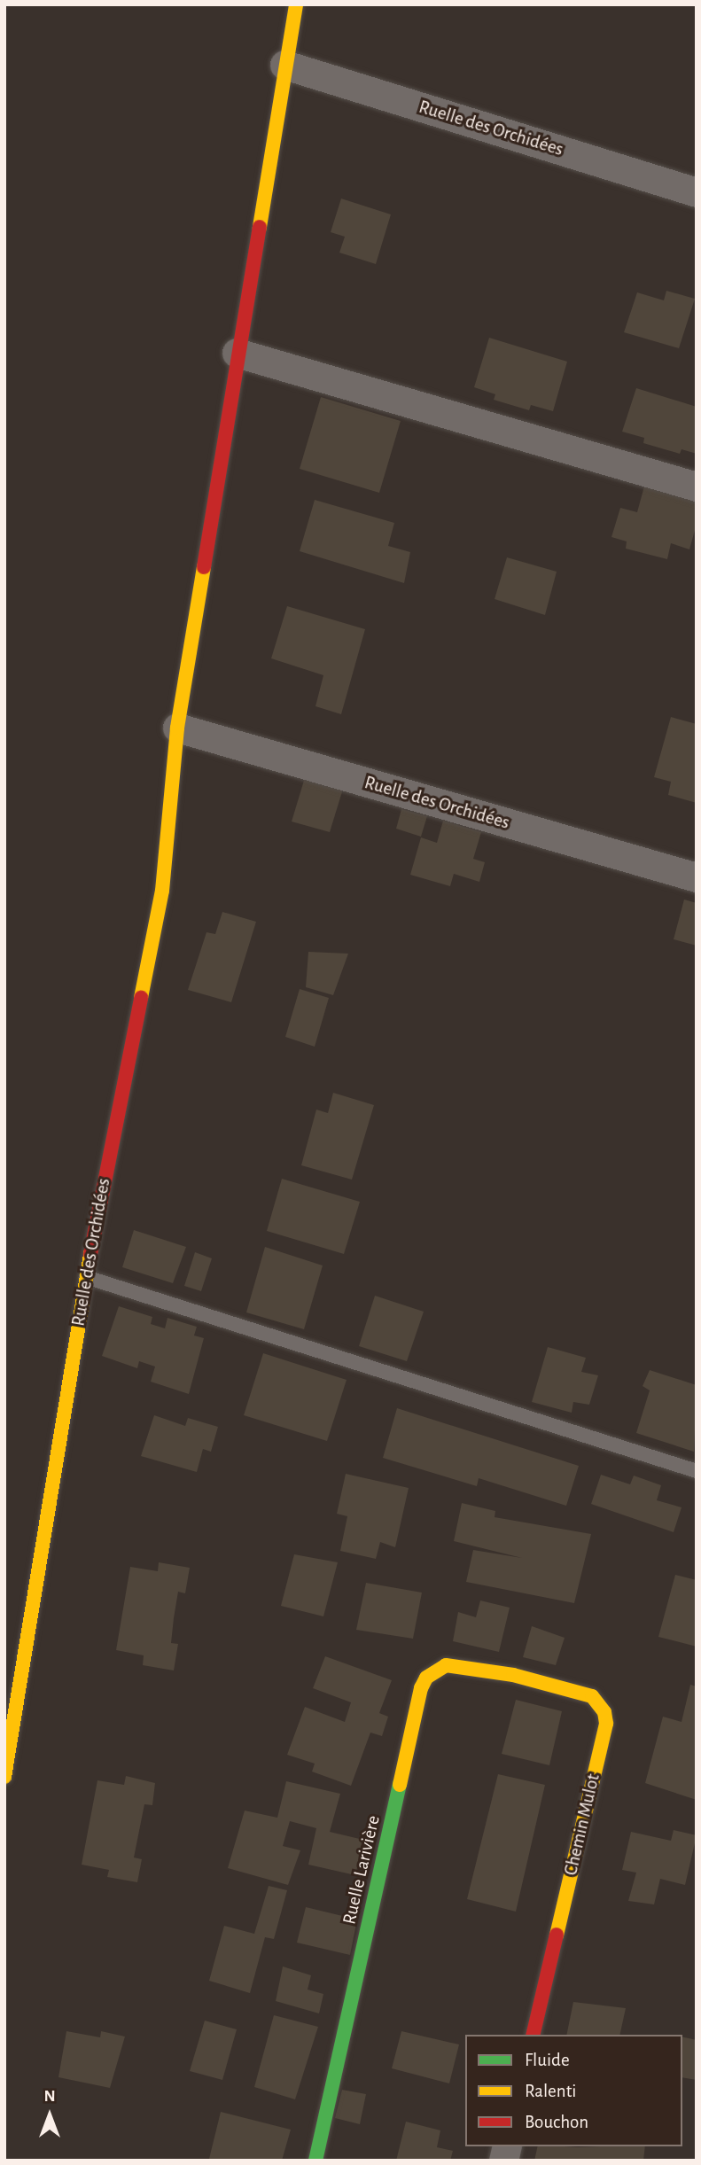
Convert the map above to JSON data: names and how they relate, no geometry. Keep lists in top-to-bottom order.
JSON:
{
  "streets": {
    "street": ["Ruelle des Orchidées", "Chemin Mulot", "Ruelle Larivière"]
  },
  "crossings": [
    ["Chemin Mulot", "Ruelle Larivière"]
  ],
  "legend": ["Fluide", "Ralenti", "Bouchon"],
  "north": "top"
}
